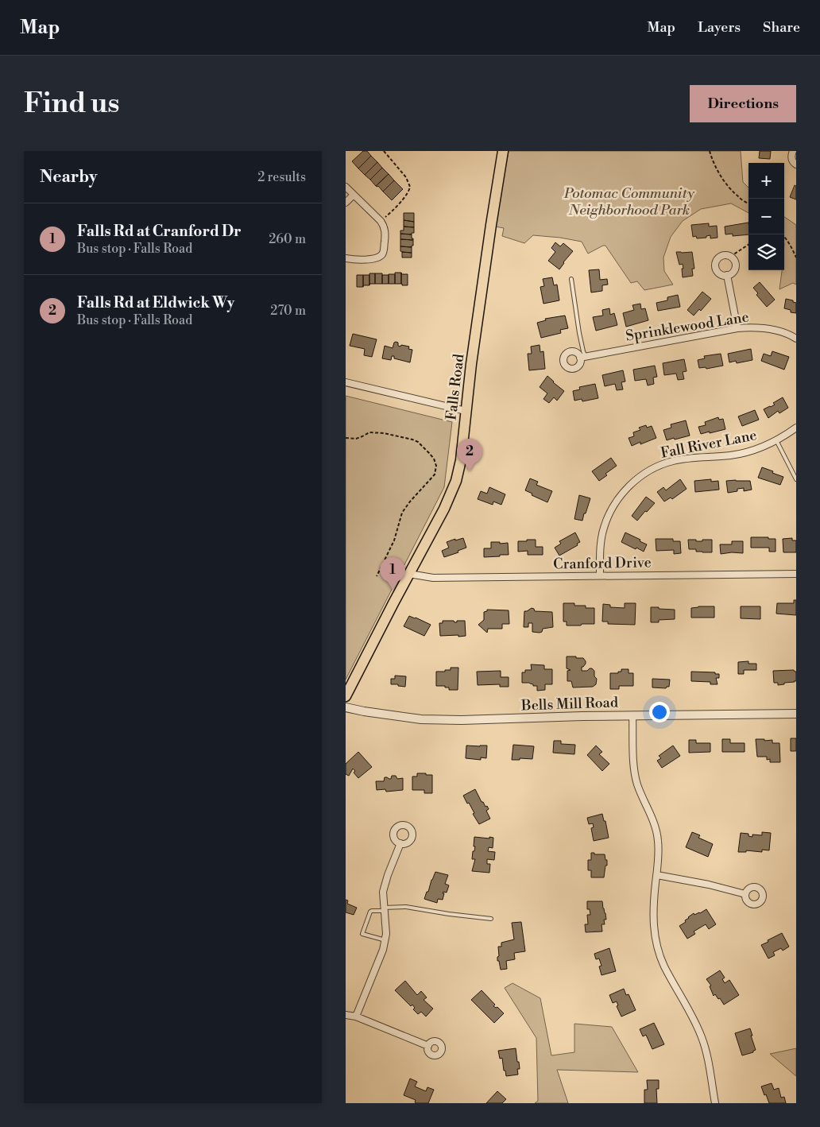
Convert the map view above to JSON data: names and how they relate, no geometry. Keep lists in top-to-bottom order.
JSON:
{
  "streets": {
    "main road": ["Falls Road"],
    "street": [
      "Sprinklewood Lane",
      "Fall River Lane",
      "Cranford Drive",
      "Bells Mill Road"
    ]
  },
  "crossings": [
    ["Falls Road", "Cranford Drive"],
    ["Fall River Lane", "Cranford Drive"]
  ],
  "parks": ["Potomac Community Neighborhood Park"],
  "page": {
    "header": "Map",
    "nav": ["Map", "Layers", "Share"],
    "buttons": "Directions",
    "title": "Find us",
    "heading": ["Nearby", "2 results"],
    "map_buttons": ["+", "−"],
    "list": [
      {
        "mark": "1",
        "name": "Falls Rd at Cranford Dr",
        "note": "Bus stop · Falls Road",
        "value": "260 m"
      },
      {
        "mark": "2",
        "name": "Falls Rd at Eldwick Wy",
        "note": "Bus stop · Falls Road",
        "value": "270 m"
      }
    ],
    "pins": ["2", "1"]
  }
}
